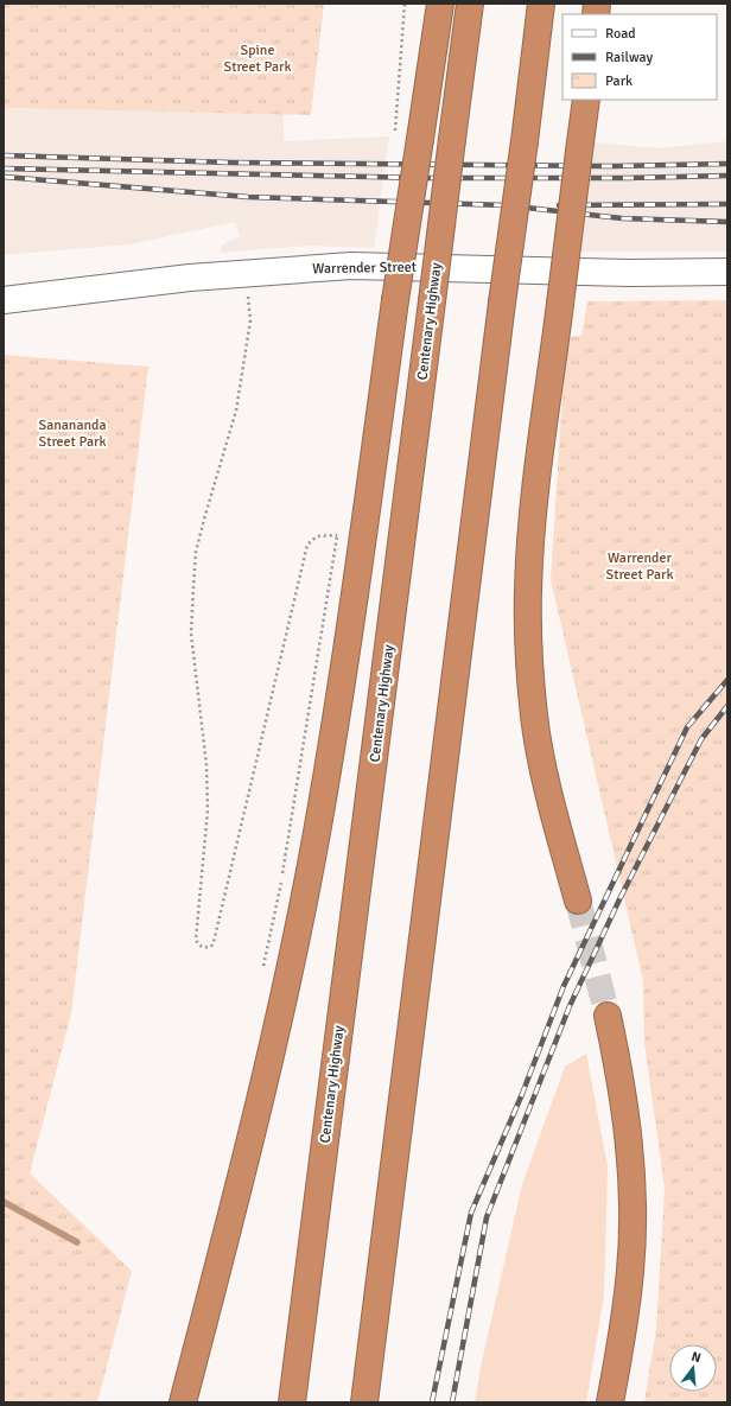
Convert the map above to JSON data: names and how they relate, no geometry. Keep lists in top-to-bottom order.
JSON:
{
  "streets": {
    "highway": ["Centenary Highway"],
    "street": ["Warrender Street"]
  },
  "parks": ["Spine Street Park", "Sanananda Street Park", "Warrender Street Park"],
  "legend": ["Road", "Railway", "Park"],
  "north": "top"
}
